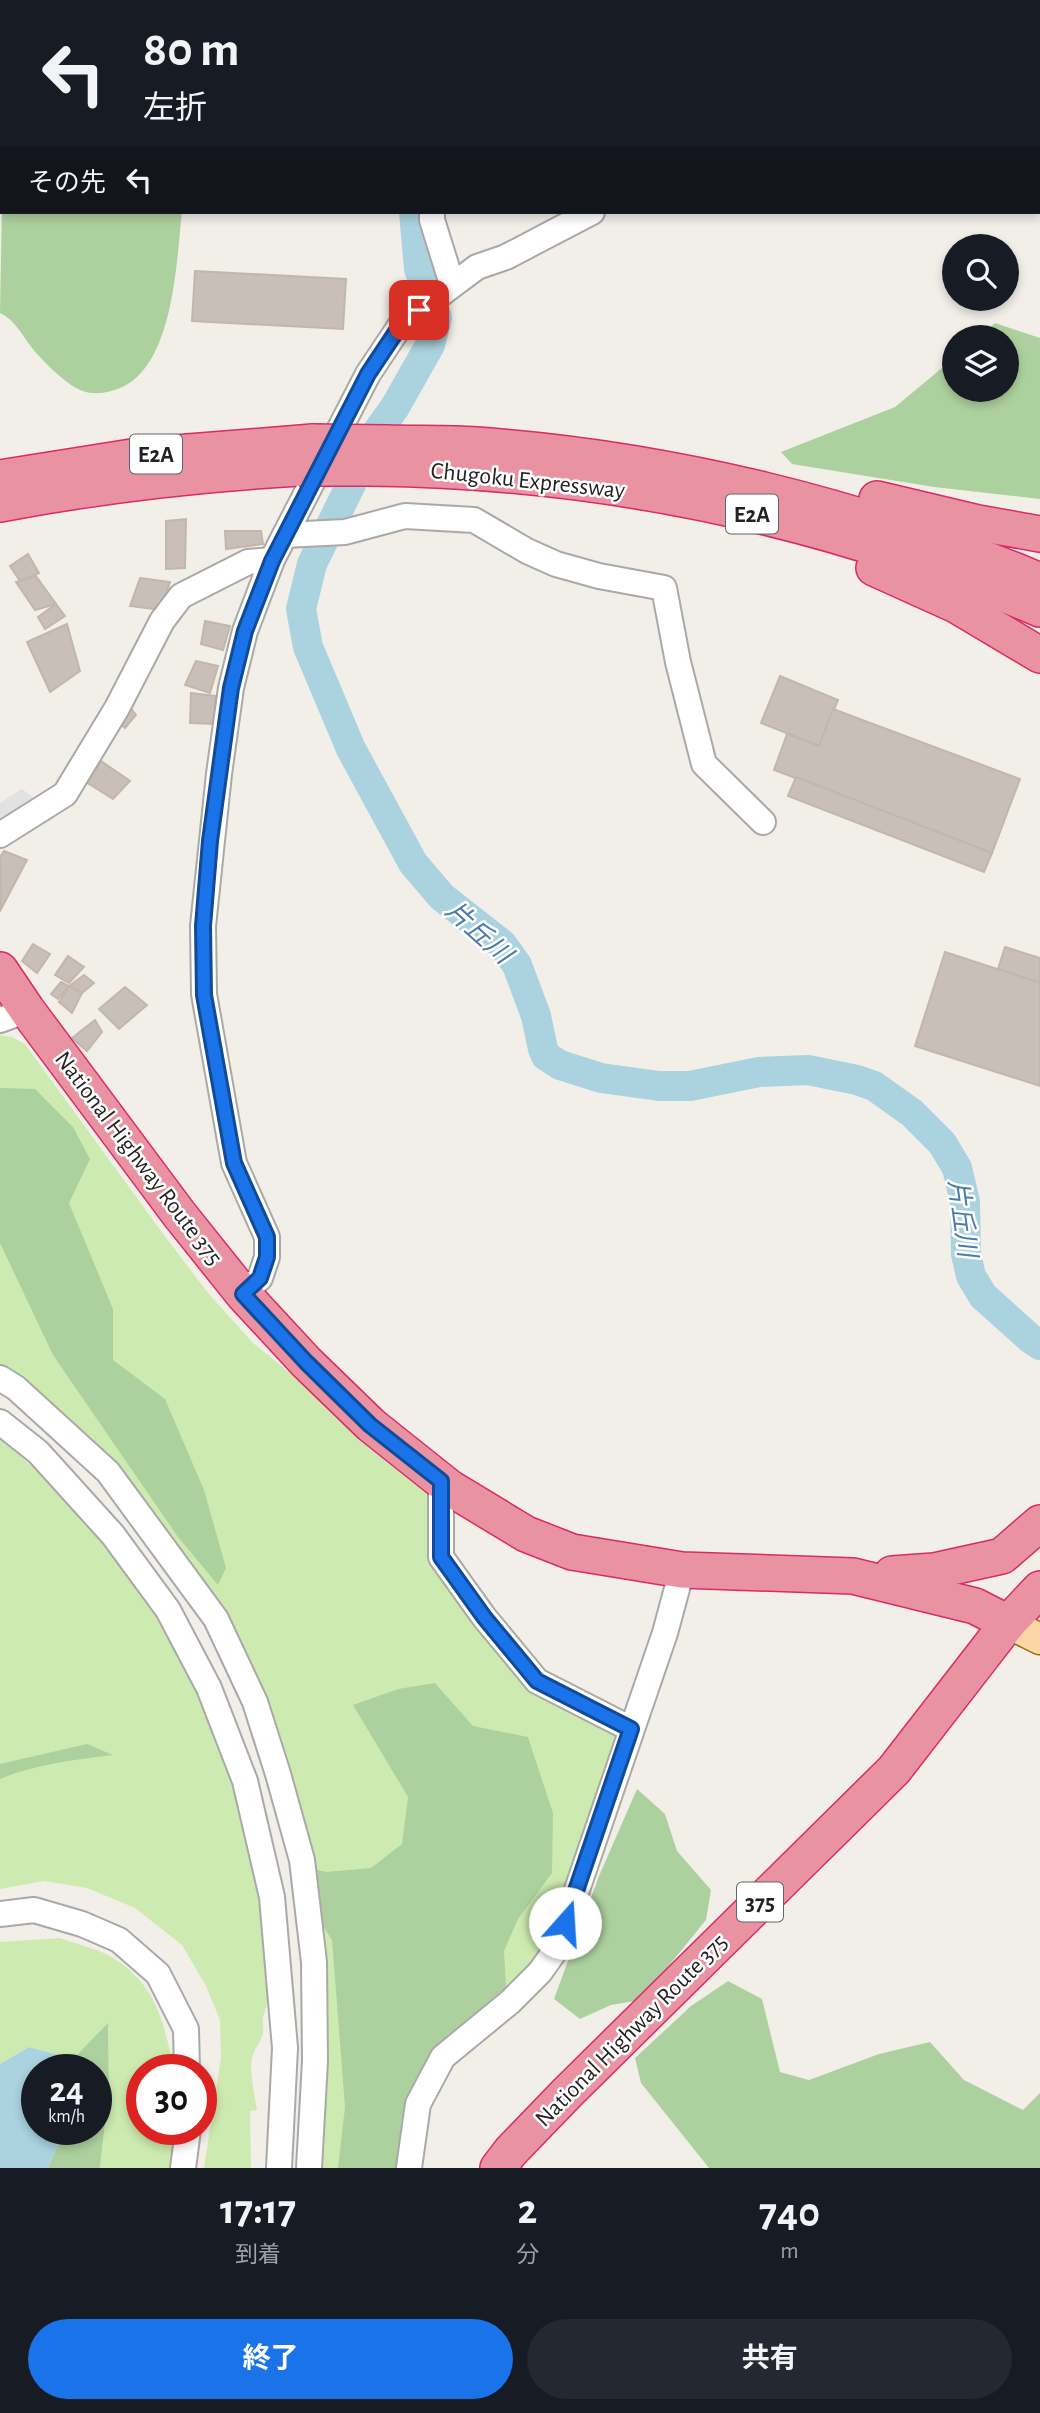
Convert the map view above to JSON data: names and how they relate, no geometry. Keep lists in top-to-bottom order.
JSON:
{
  "streets": {
    "highway": [
      "E2A",
      "Chugoku Expressway",
      "National Highway Route 375",
      "375"
    ]
  },
  "water": ["片丘川"],
  "page": {
    "turn": ["80 m", "左折"],
    "then": "その先",
    "speed": "24 km/h",
    "limit": "30",
    "eta": [
      "17:17",
      "到着",
      "2",
      "分",
      "740",
      "m"
    ],
    "buttons": ["終了", "共有"]
  }
}
